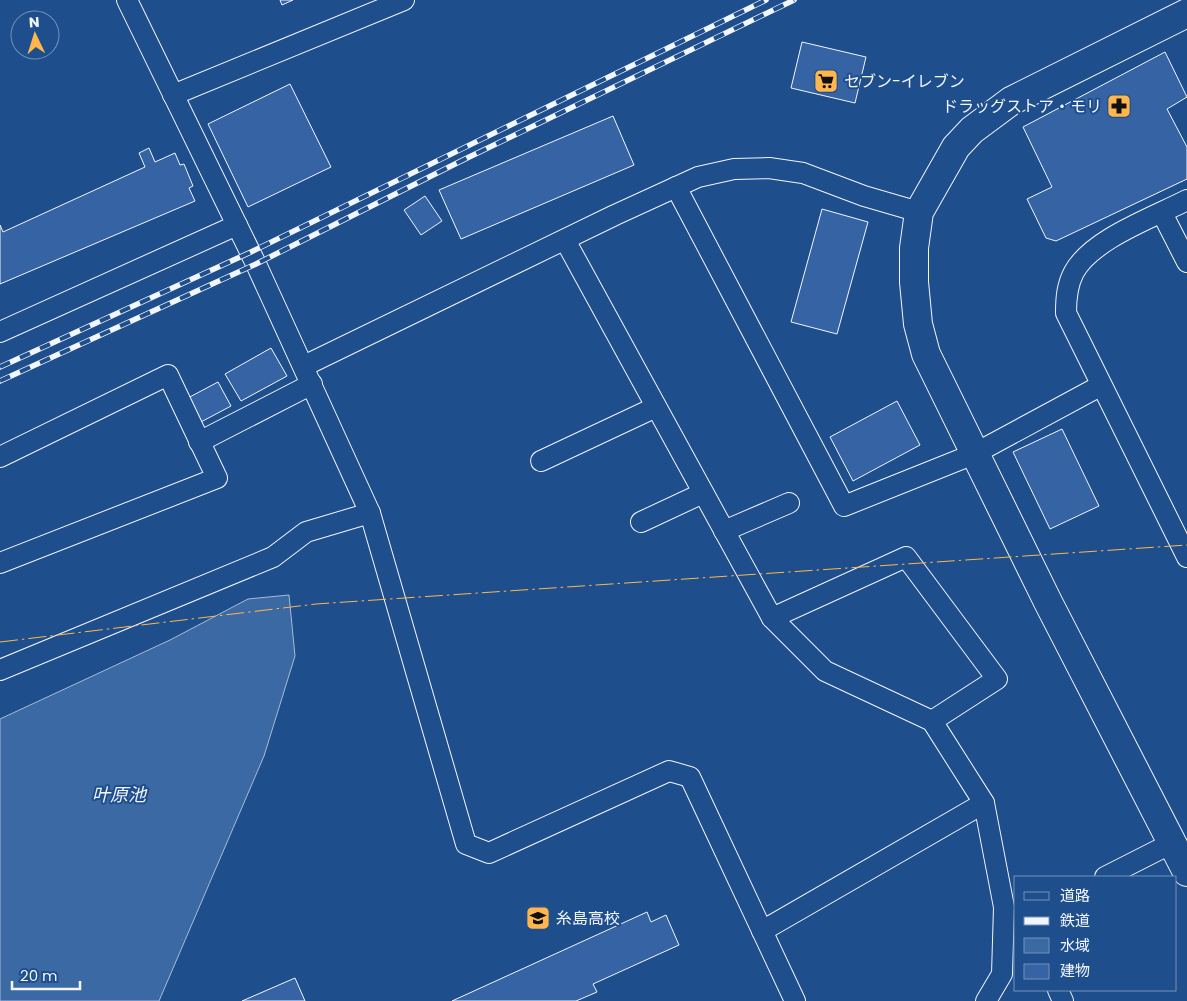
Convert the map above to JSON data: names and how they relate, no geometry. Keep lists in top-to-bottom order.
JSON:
{
  "water": ["叶原池"],
  "places": {
    "supermarket": ["セブン-イレブン"],
    "pharmacy": ["ドラッグストア・モリ"],
    "school or university": ["糸島高校"]
  },
  "legend": [
    "道路",
    "鉄道",
    "水域",
    "建物"
  ],
  "scale_bar": "20 m",
  "north": "top"
}
